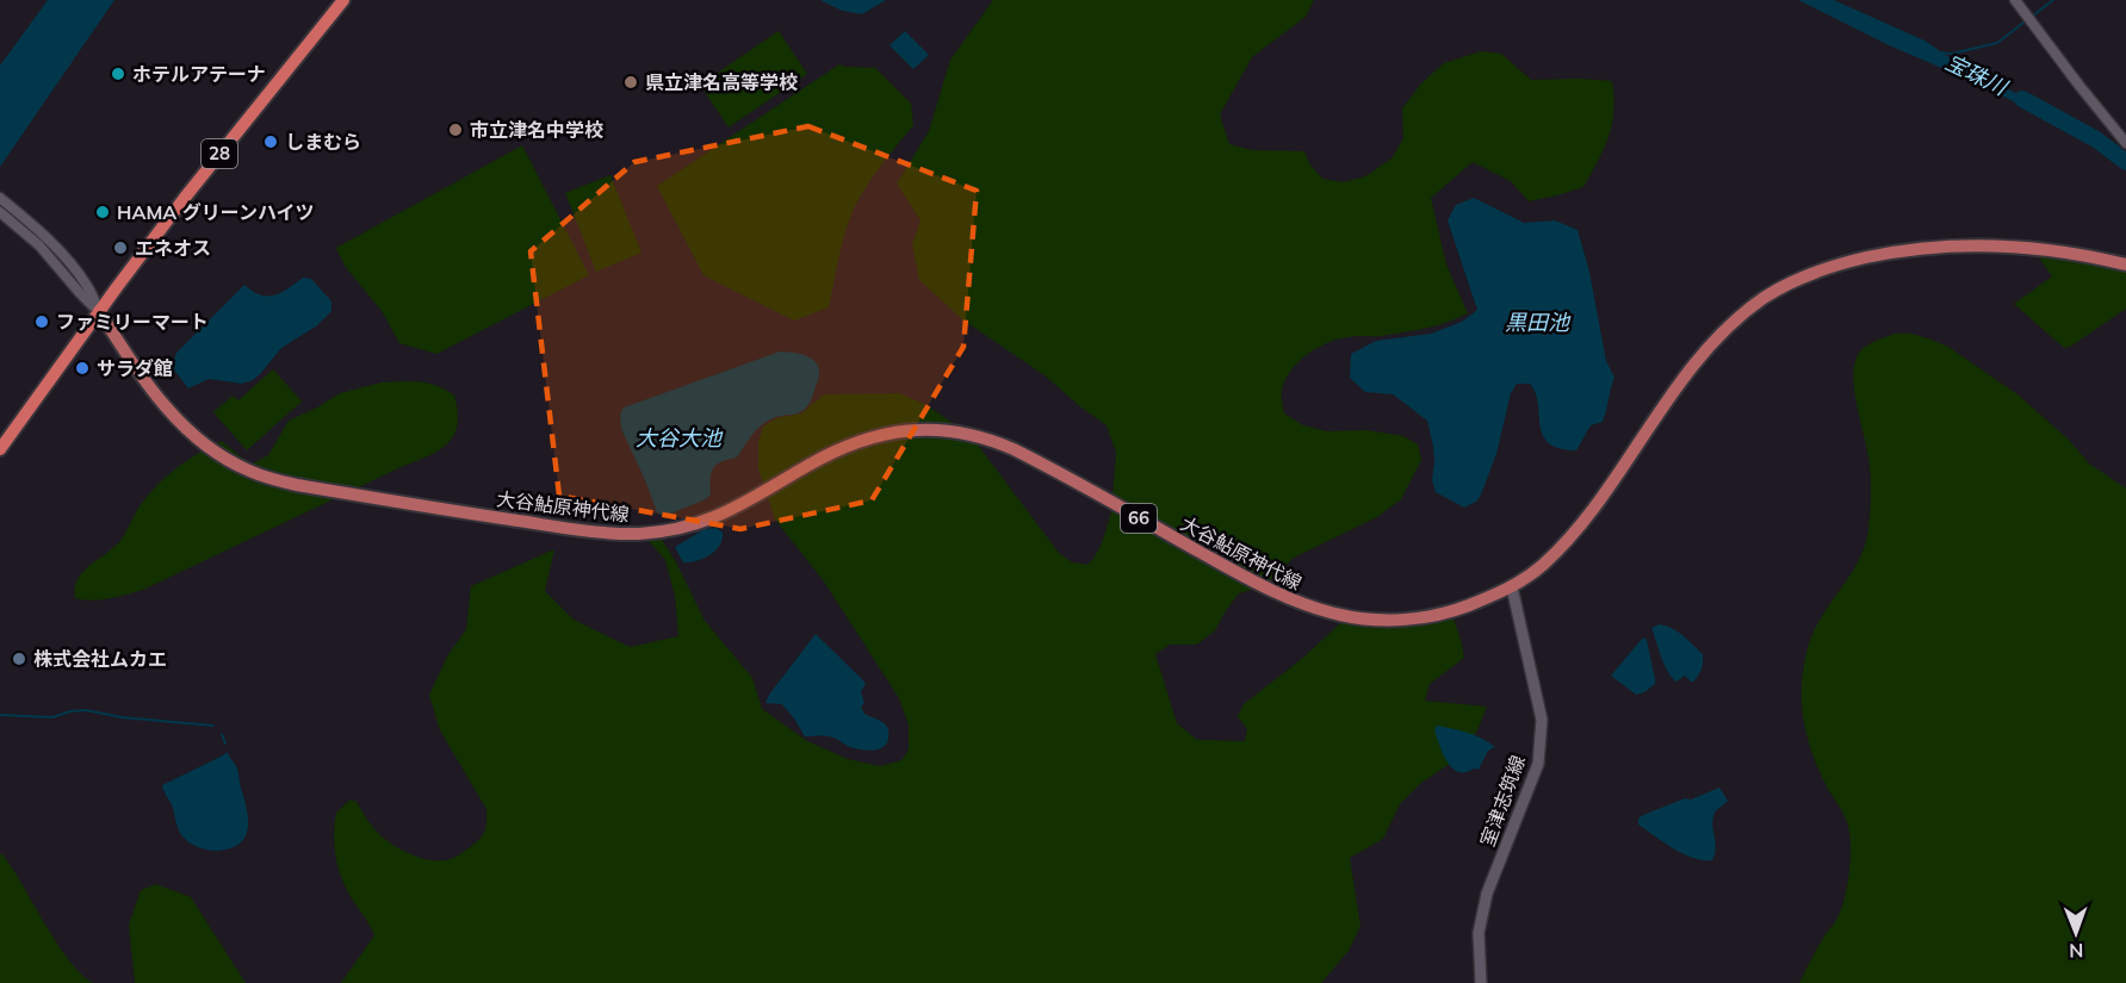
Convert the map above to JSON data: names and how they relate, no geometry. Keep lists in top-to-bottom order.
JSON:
{
  "streets": {
    "highway": ["28"],
    "main road": ["大谷鮎原神代線", "66", "室津志筑線"]
  },
  "crossings": [
    ["28", "大谷鮎原神代線"],
    ["大谷鮎原神代線", "室津志筑線"]
  ],
  "water": ["宝珠川", "黒田池", "大谷大池"],
  "places": [
    "ホテルアテーナ",
    "県立津名高等学校",
    "市立津名中学校",
    "しまむら",
    "HAMA グリーンハイツ",
    "エネオス",
    "ファミリーマート",
    "サラダ館",
    "株式会社ムカエ"
  ],
  "north": "bottom"
}
